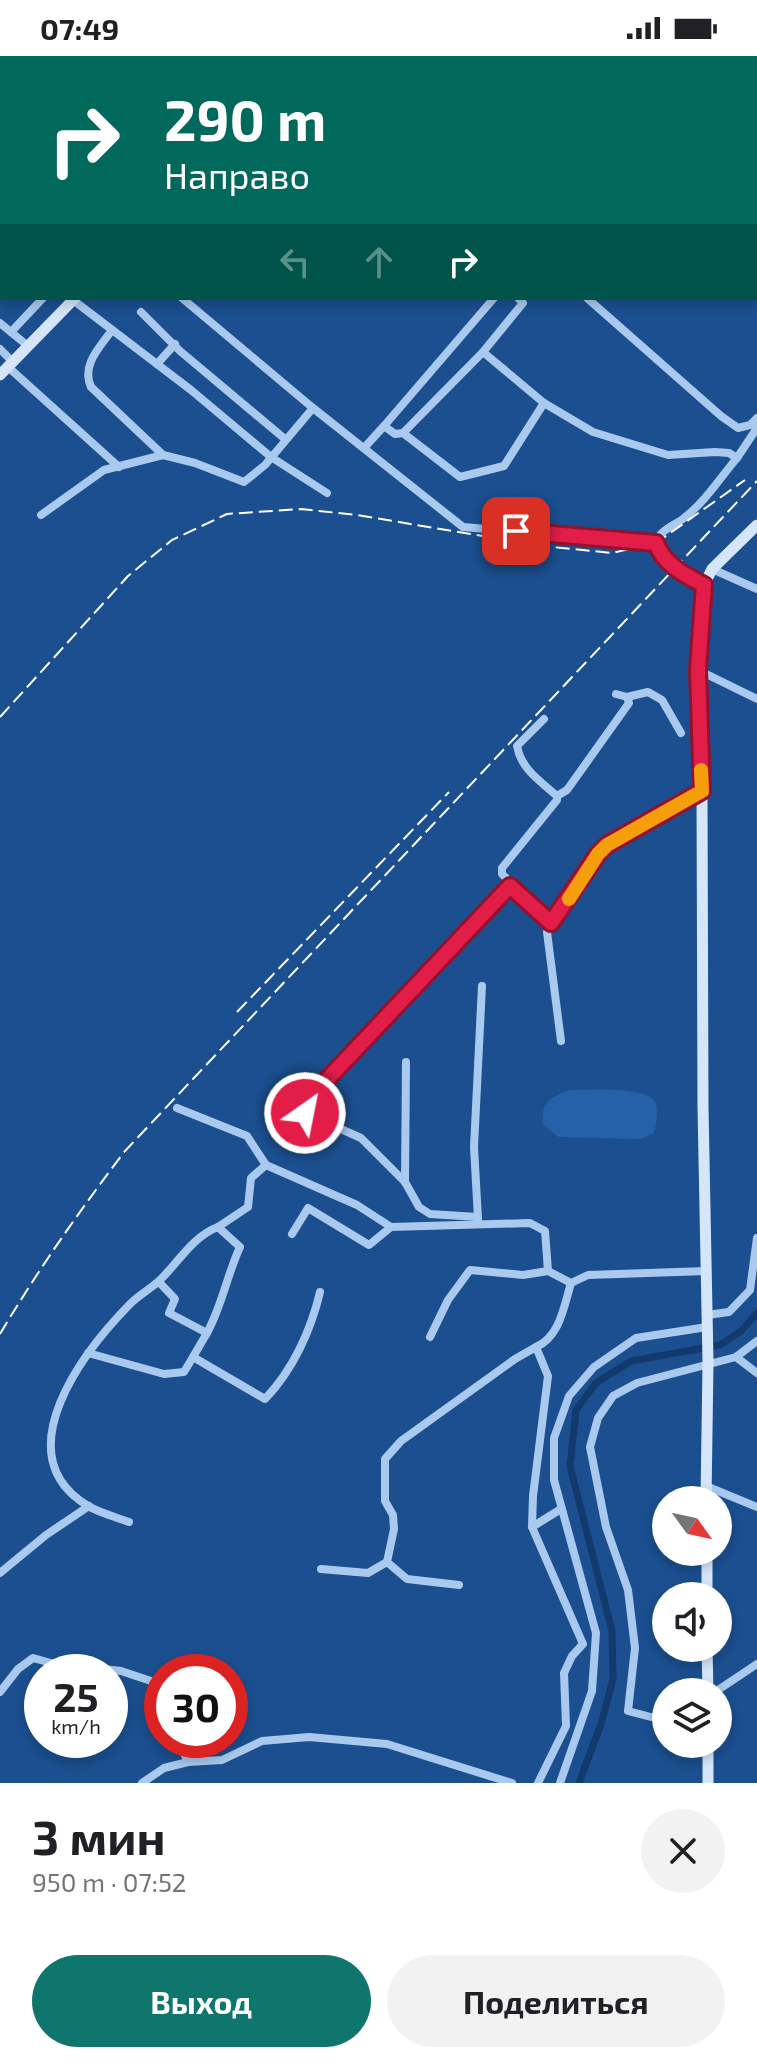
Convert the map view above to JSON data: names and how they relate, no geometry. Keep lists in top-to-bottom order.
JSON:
{
  "north": "bottom right",
  "page": {
    "status": "07:49",
    "turn": ["290 m", "Направо"],
    "speed": "25 km/h",
    "limit": "30",
    "heading": ["3 мин", "950 m · 07:52"],
    "buttons": ["Выход", "Поделиться"]
  }
}
